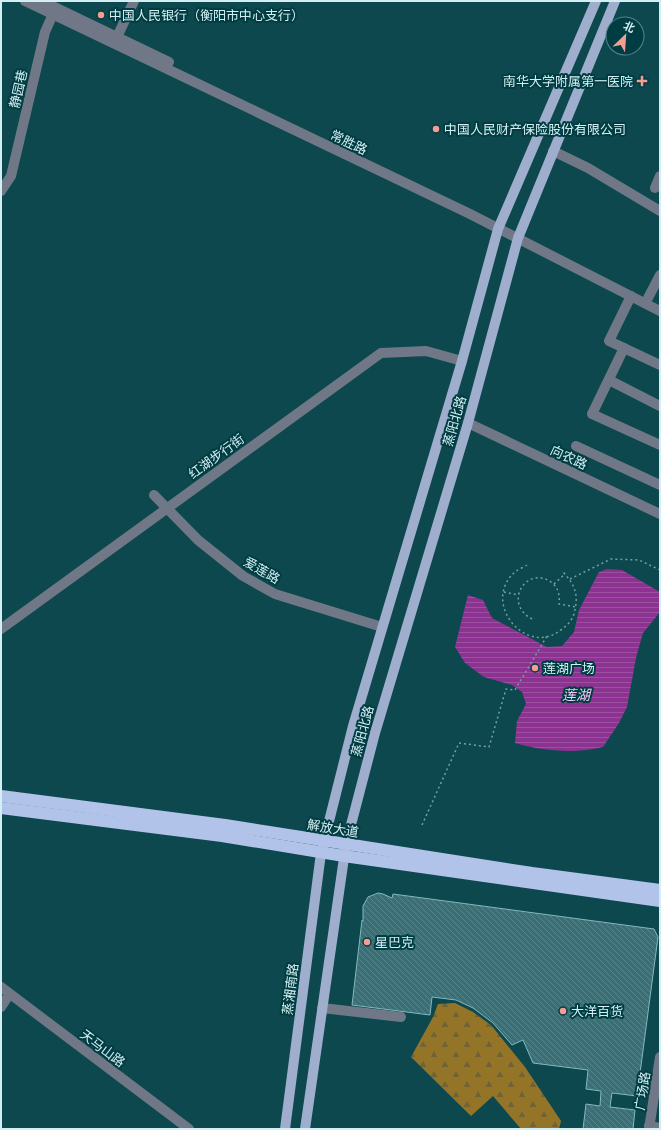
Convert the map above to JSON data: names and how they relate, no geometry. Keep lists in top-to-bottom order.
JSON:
{
  "streets": {
    "highway": ["解放大道"],
    "main road": ["蒸阳北路", "蒸湘南路"],
    "street": [
      "静园巷",
      "常胜路",
      "红湖步行街",
      "向农路",
      "爱莲路",
      "天马山路",
      "广场路"
    ]
  },
  "crossings": [
    ["静园巷", "常胜路"],
    ["常胜路", "蒸阳北路"],
    ["蒸阳北路", "红湖步行街"],
    ["蒸阳北路", "向农路"],
    ["蒸阳北路", "爱莲路"],
    ["蒸阳北路", "解放大道"],
    ["蒸阳北路", "蒸湘南路"],
    ["红湖步行街", "爱莲路"],
    ["解放大道", "蒸湘南路"]
  ],
  "water": ["莲湖"],
  "places": {
    "other": [
      "中国人民银行（衡阳市中心支行）",
      "中国人民财产保险股份有限公司",
      "莲湖广场",
      "星巴克",
      "大洋百货"
    ],
    "health": ["南华大学附属第一医院"]
  },
  "north": "top right"
}
